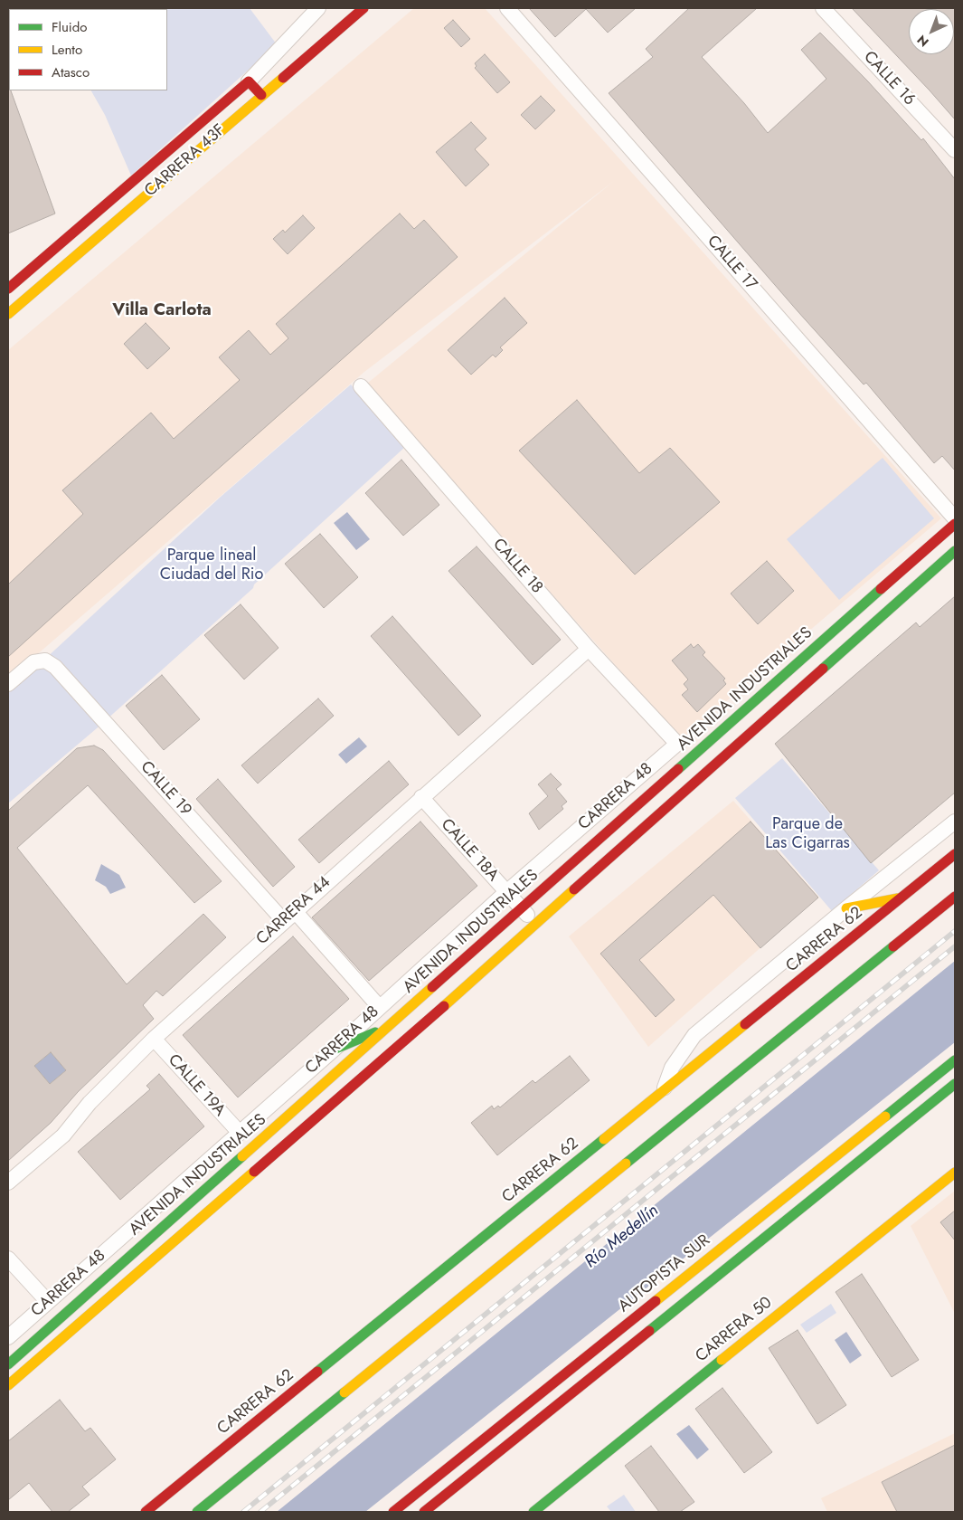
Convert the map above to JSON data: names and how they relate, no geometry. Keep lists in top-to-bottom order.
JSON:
{
  "streets": {
    "main road": [
      "CARRERA 43F",
      "AVENIDA INDUSTRIALES",
      "CARRERA 62",
      "AUTOPISTA SUR",
      "CARRERA 50"
    ],
    "street": [
      "CALLE 16",
      "CALLE 17",
      "CALLE 18",
      "CALLE 19",
      "CARRERA 48",
      "CALLE 18A",
      "CARRERA 44",
      "CALLE 19A"
    ]
  },
  "crossings": [
    ["CALLE 18", "CARRERA 48"],
    ["CALLE 18", "CARRERA 44"],
    ["AVENIDA INDUSTRIALES", "CALLE 18A"],
    ["CALLE 19", "CARRERA 44"],
    ["CARRERA 48", "CALLE 18A"],
    ["CARRERA 48", "CALLE 19A"],
    ["CALLE 18A", "CARRERA 44"],
    ["CARRERA 44", "CALLE 19A"]
  ],
  "districts": ["Villa Carlota"],
  "water": ["Río Medellín"],
  "parks": ["Parque lineal Ciudad del Rio", "Parque de Las Cigarras"],
  "legend": ["Fluido", "Lento", "Atasco"],
  "north": "bottom left"
}
